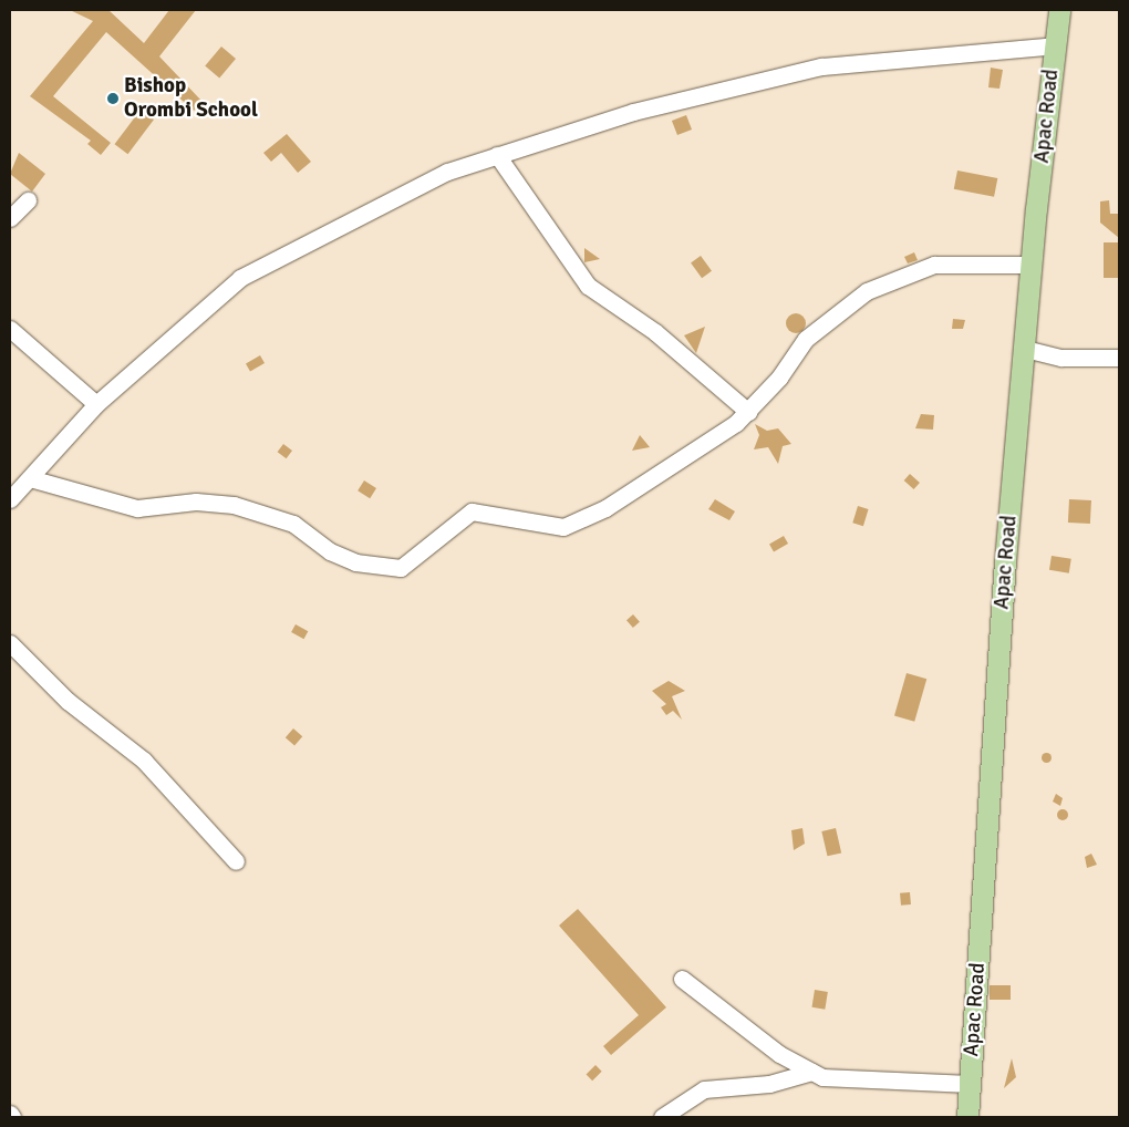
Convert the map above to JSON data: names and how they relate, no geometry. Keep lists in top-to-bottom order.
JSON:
{
  "streets": {
    "main road": ["Apac Road"]
  },
  "places": ["Bishop Orombi School"]
}
